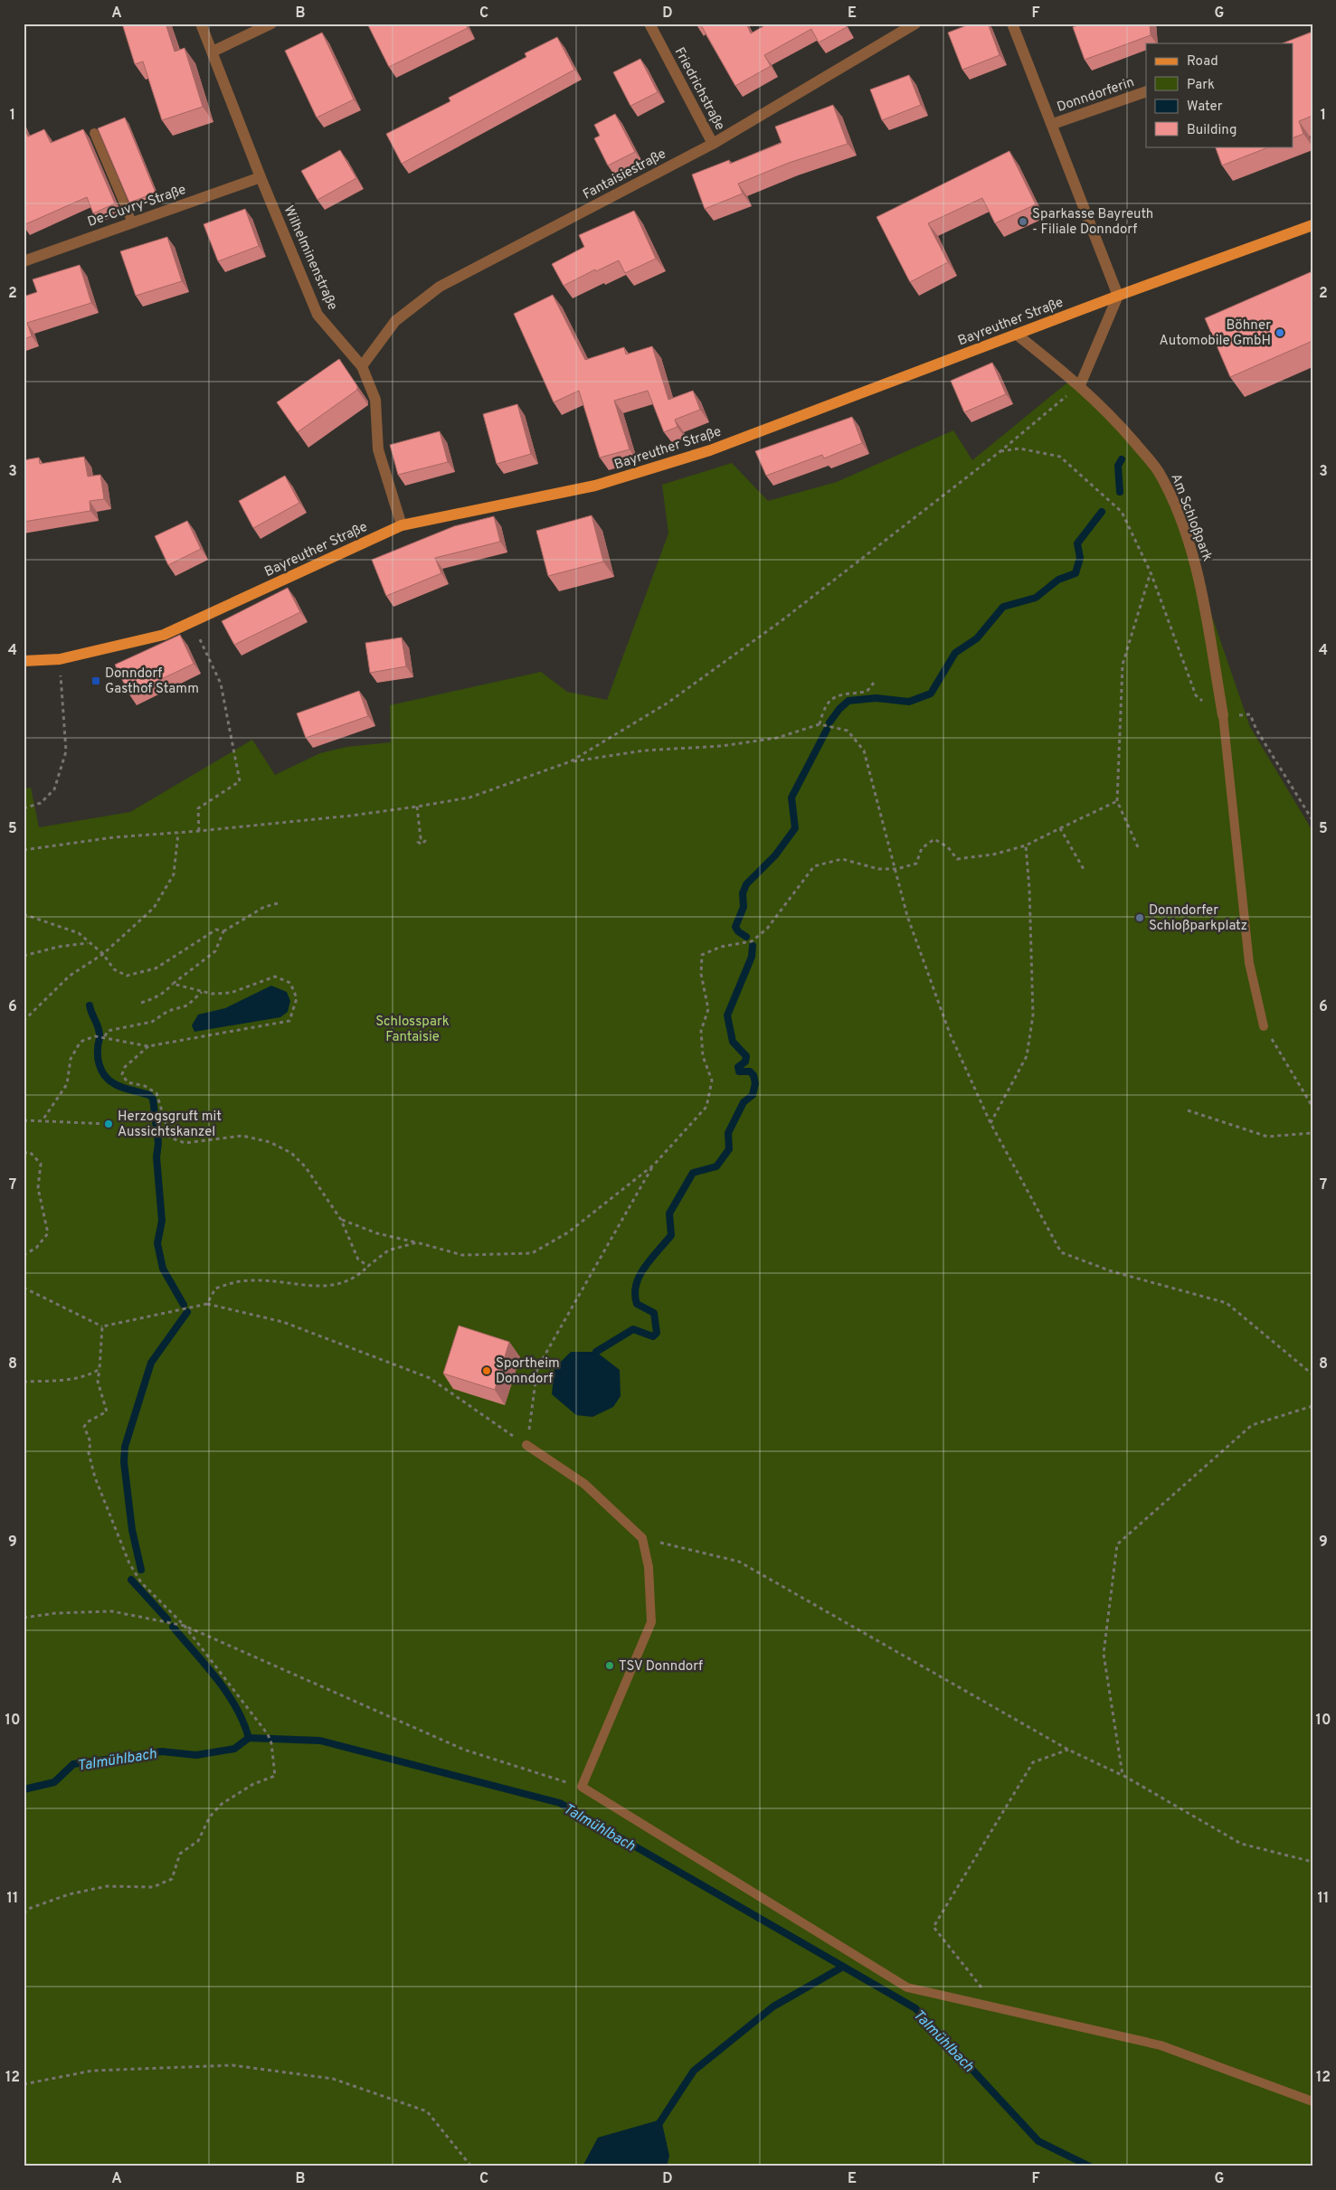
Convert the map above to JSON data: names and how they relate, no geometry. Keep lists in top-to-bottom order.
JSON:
{
  "streets": {
    "main road": ["Bayreuther Straße"],
    "street": [
      "Friedrichstraße",
      "Donndorferin",
      "Fantaisiestraße",
      "De-Cuvry-Straße",
      "Wilhelminenstraße",
      "Am Schloßpark"
    ]
  },
  "crossings": [
    ["Friedrichstraße", "Fantaisiestraße"],
    ["Donndorferin", "Bayreuther Straße"],
    ["Fantaisiestraße", "Wilhelminenstraße"],
    ["De-Cuvry-Straße", "Wilhelminenstraße"],
    ["Wilhelminenstraße", "Bayreuther Straße"],
    ["Bayreuther Straße", "Am Schloßpark"]
  ],
  "water": ["Talmühlbach"],
  "parks": ["Schlosspark Fantaisie"],
  "places": {
    "other": [
      "Sparkasse Bayreuth - Filiale Donndorf",
      "Böhner Automobile GmbH",
      "Donndorfer Schloßparkplatz",
      "Herzogsgruft mit Aussichtskanzel",
      "Sportheim Donndorf",
      "TSV Donndorf"
    ],
    "transit": ["Donndorf Gasthof Stamm"]
  },
  "legend": [
    "Road",
    "Park",
    "Water",
    "Building"
  ],
  "grid": {
    "columns": [
      "A",
      "B",
      "C",
      "D",
      "E",
      "F",
      "G"
    ],
    "rows": [
      "1",
      "2",
      "3",
      "4",
      "5",
      "6",
      "7",
      "8",
      "9",
      "10",
      "11",
      "12"
    ]
  }
}
